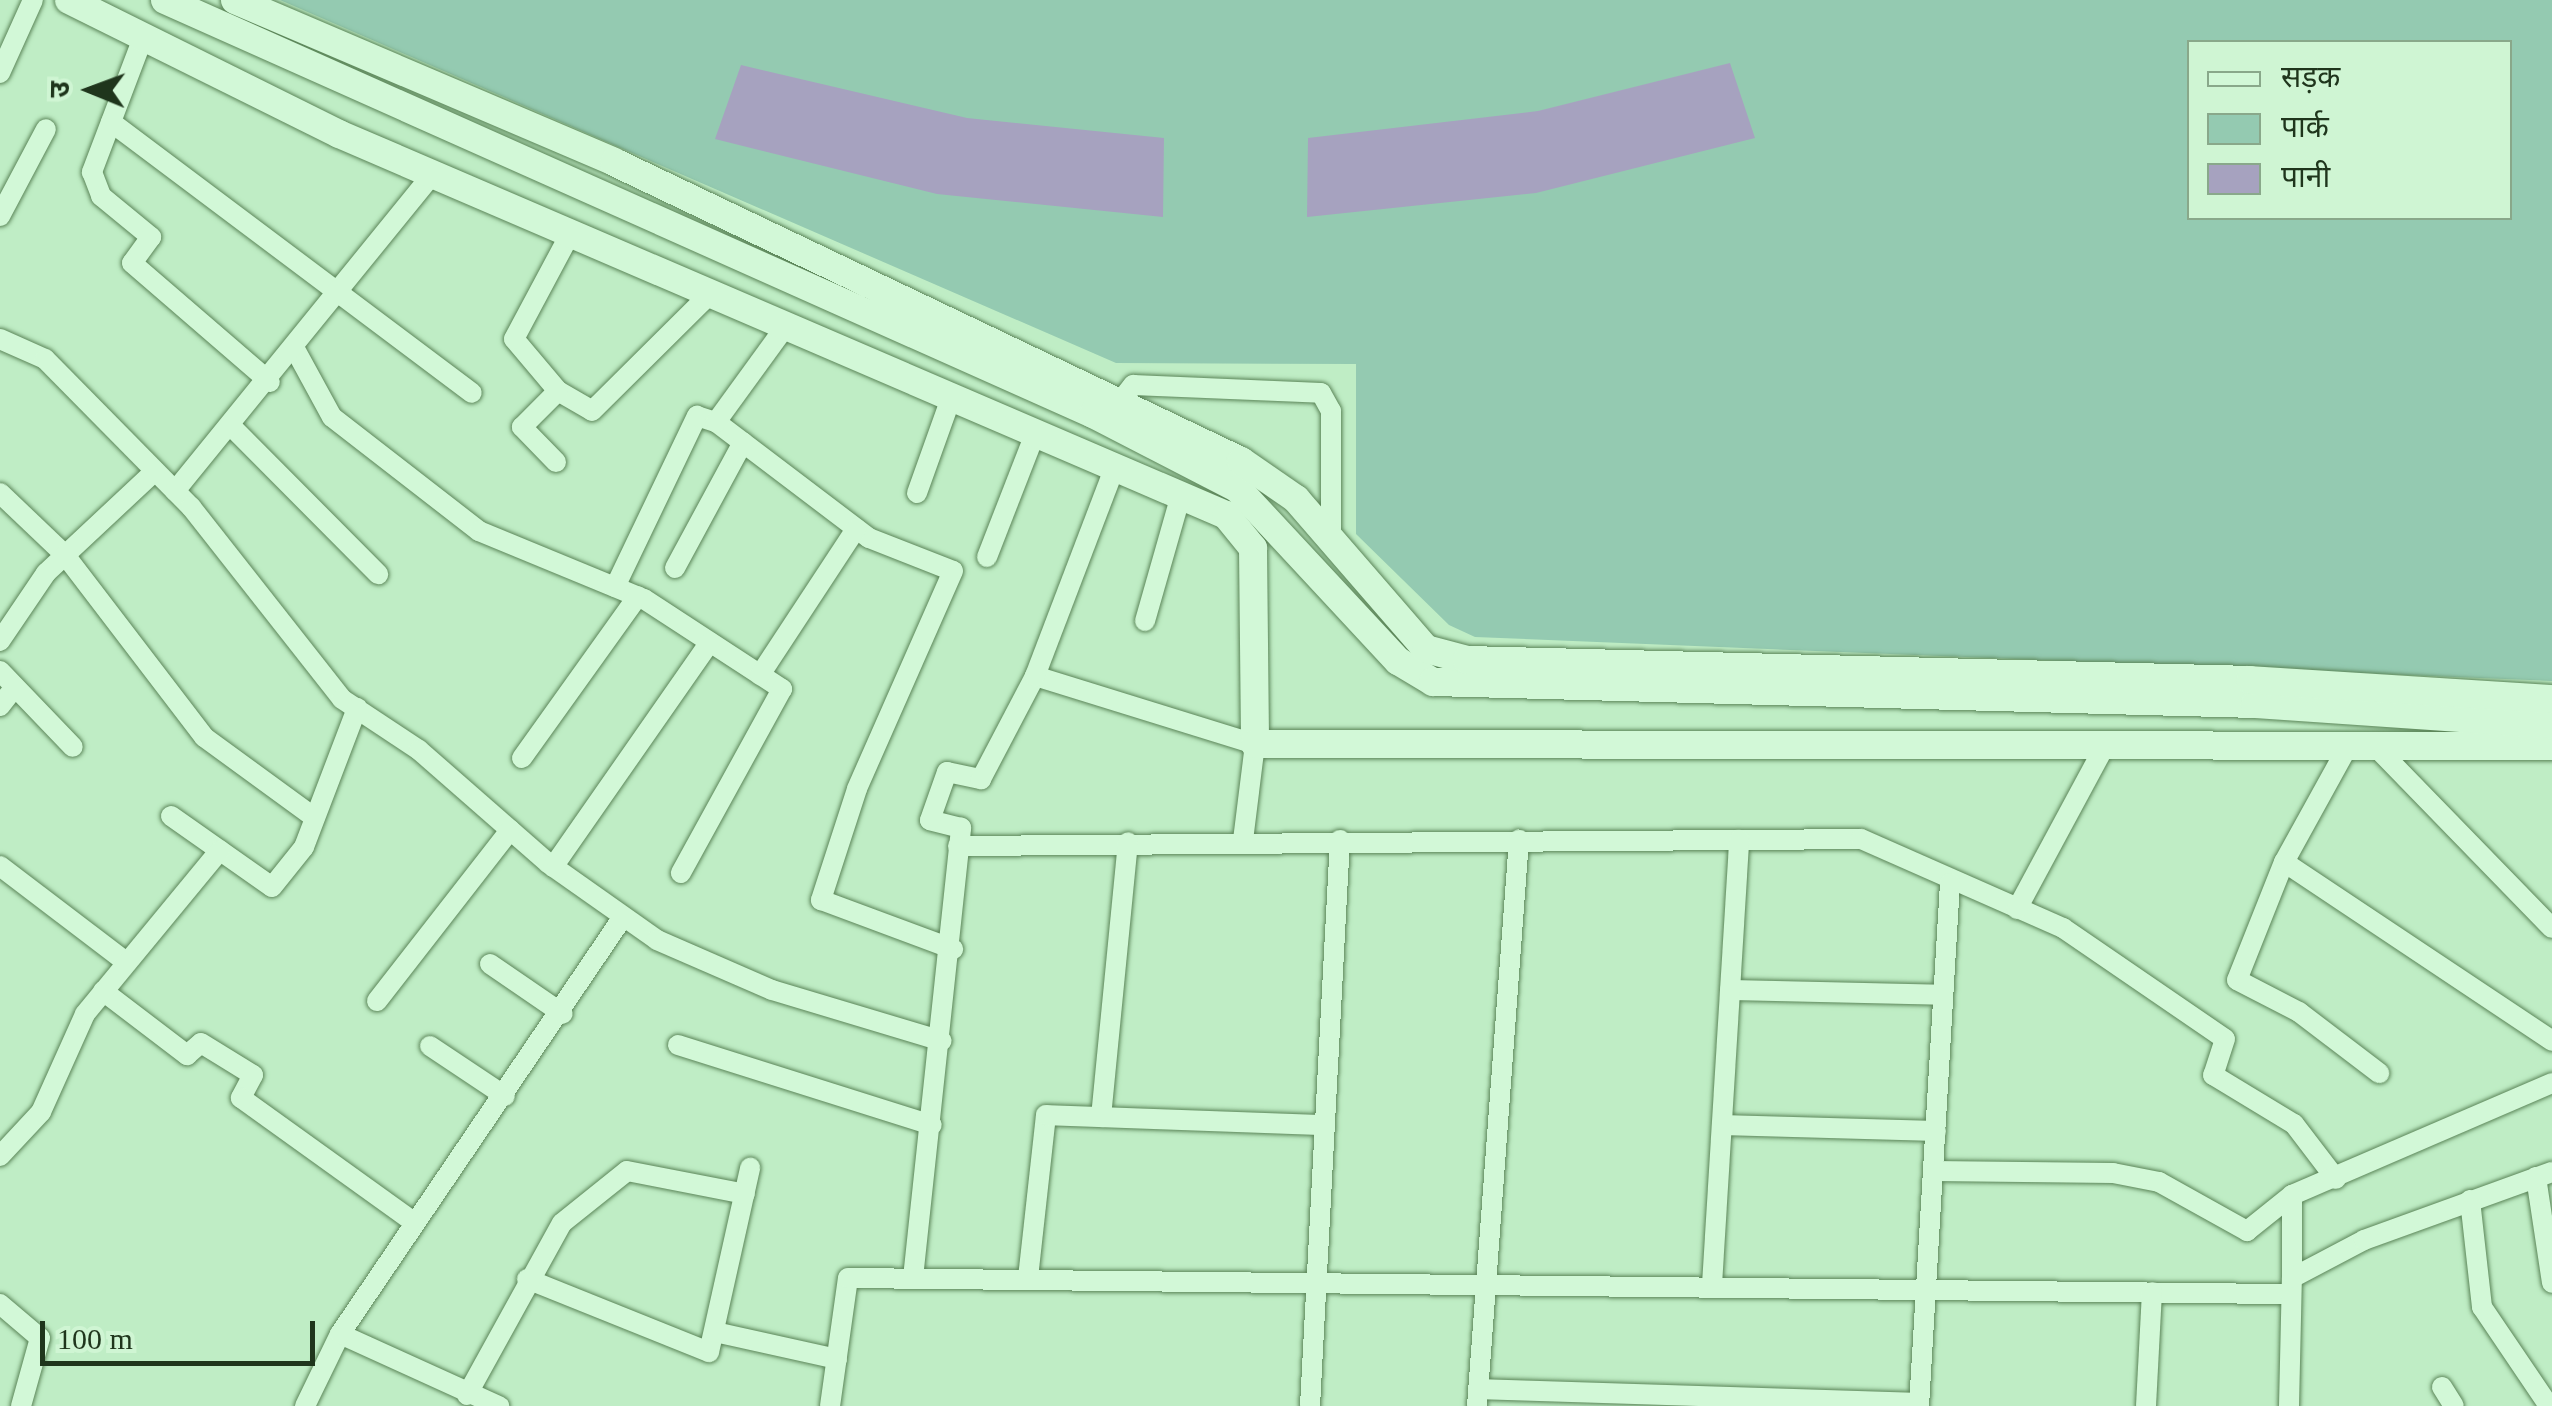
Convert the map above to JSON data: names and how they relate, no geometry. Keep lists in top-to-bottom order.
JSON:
{
  "legend": ["सड़क", "पार्क", "पानी"],
  "scale_bar": "100 m",
  "north": "left"
}
